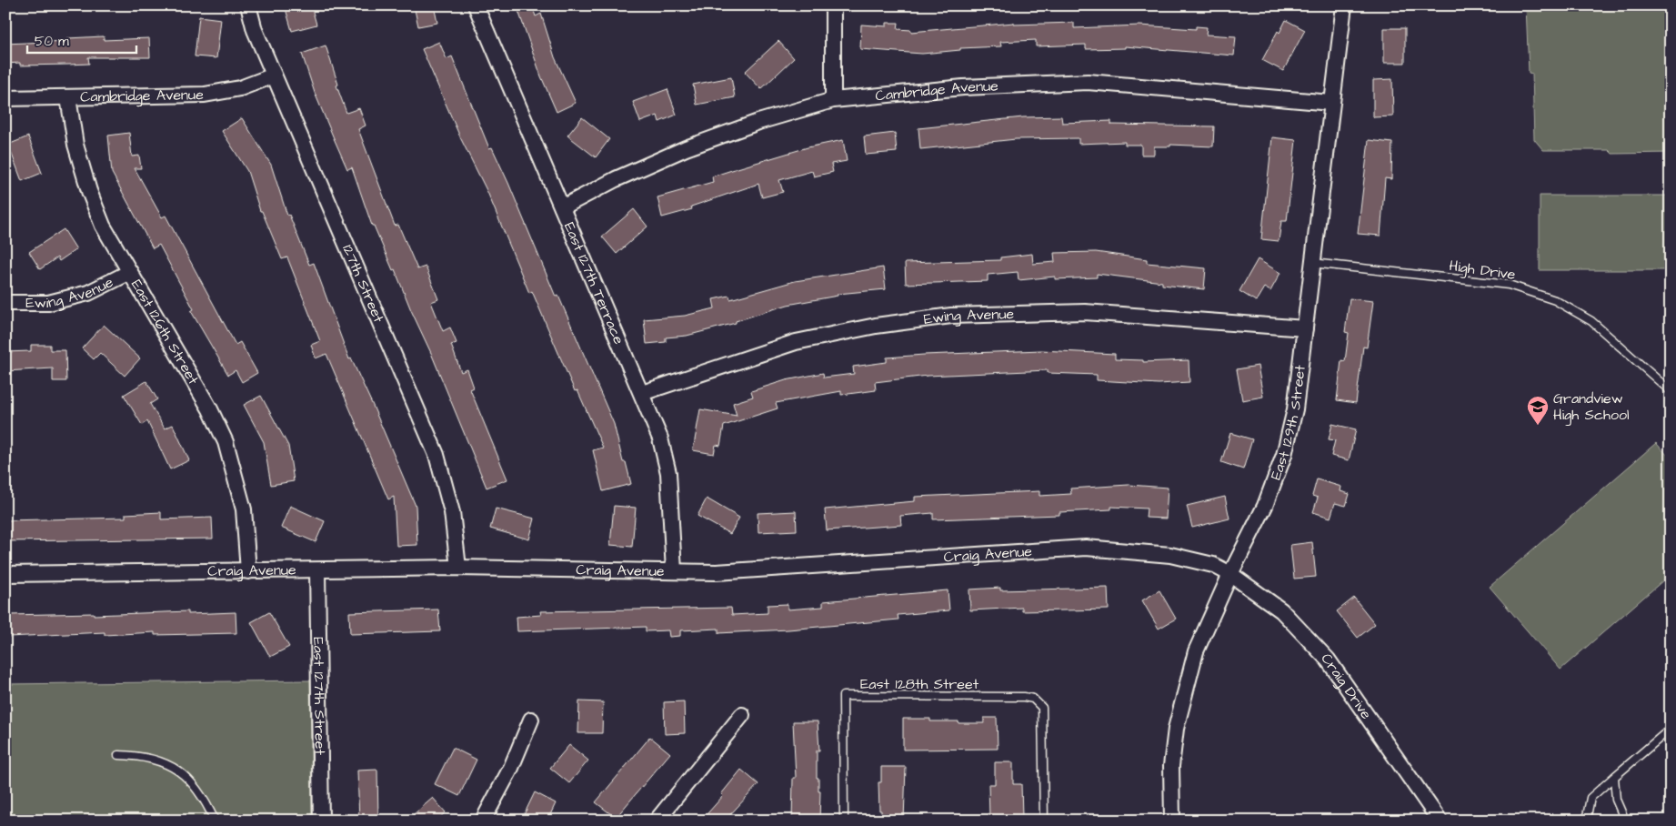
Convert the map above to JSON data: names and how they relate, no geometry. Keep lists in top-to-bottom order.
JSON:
{
  "streets": {
    "street": [
      "Cambridge Avenue",
      "127th Street",
      "East 127th Terrace",
      "Ewing Avenue",
      "East 126th Street",
      "East 129th Street",
      "Craig Avenue",
      "Craig Drive",
      "East 127th Street"
    ],
    "lane": ["High Drive", "East 128th Street"]
  },
  "crossings": [
    ["Cambridge Avenue", "127th Street"],
    ["Cambridge Avenue", "East 127th Terrace"],
    ["Cambridge Avenue", "East 126th Street"],
    ["Cambridge Avenue", "East 129th Street"],
    ["High Drive", "East 129th Street"],
    ["127th Street", "Craig Avenue"],
    ["East 127th Terrace", "Ewing Avenue"],
    ["East 127th Terrace", "Craig Avenue"],
    ["Ewing Avenue", "East 126th Street"],
    ["Ewing Avenue", "East 129th Street"],
    ["East 126th Street", "Craig Avenue"],
    ["East 129th Street", "Craig Avenue"],
    ["East 129th Street", "Craig Drive"],
    ["Craig Avenue", "Craig Drive"],
    ["Craig Avenue", "East 127th Street"]
  ],
  "places": {
    "school or university": ["Grandview High School"]
  },
  "scale_bar": "50 m"
}
